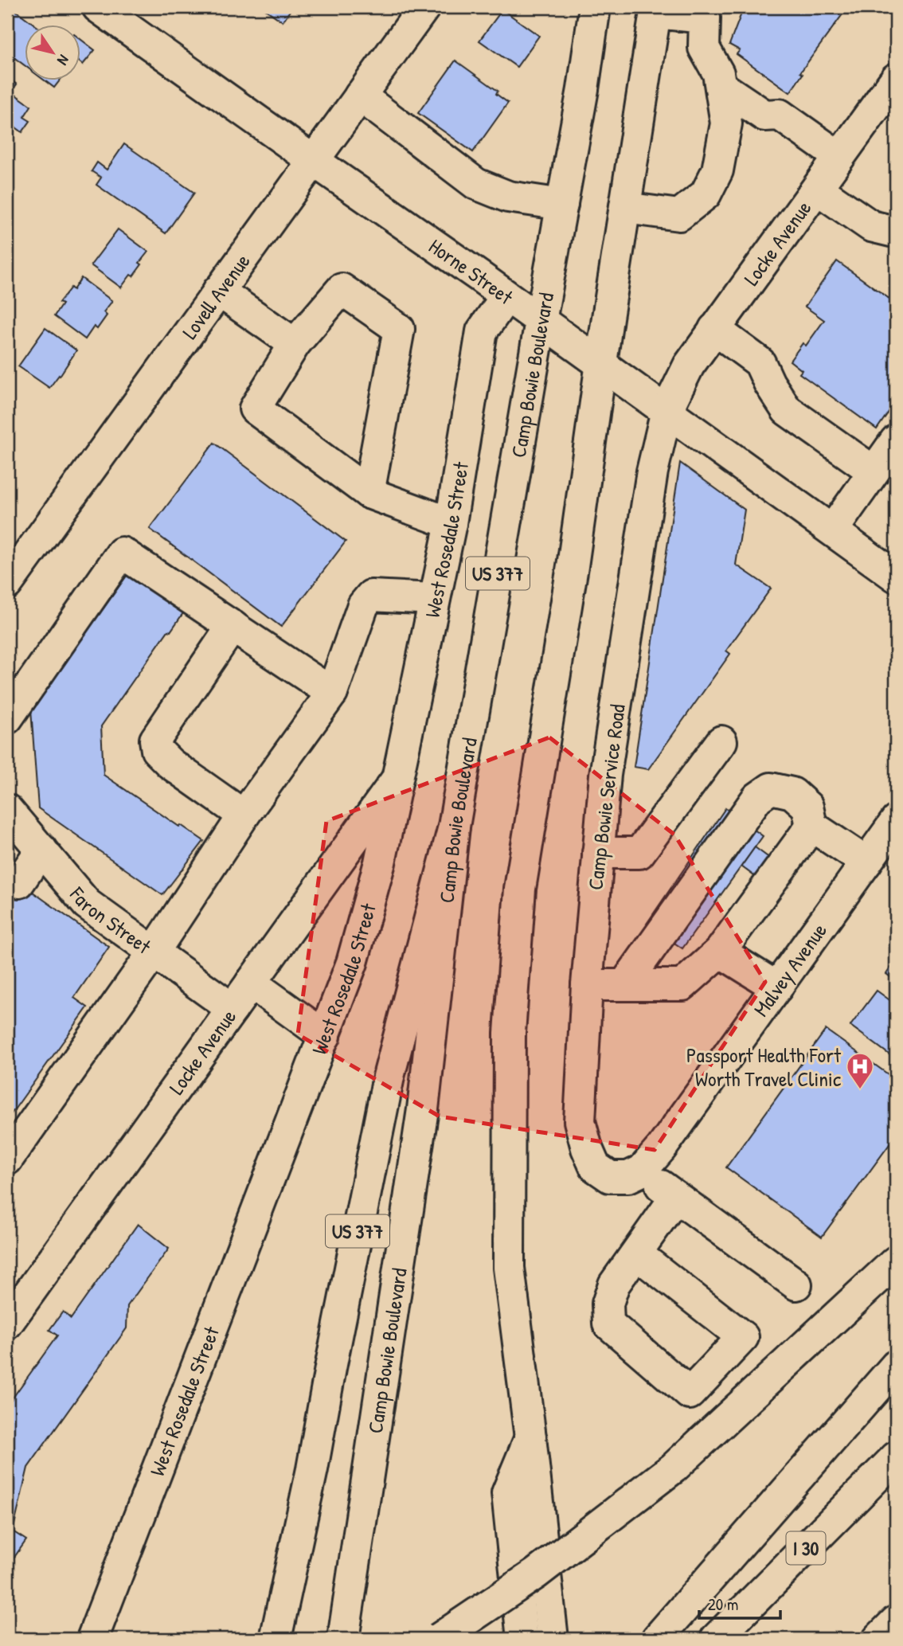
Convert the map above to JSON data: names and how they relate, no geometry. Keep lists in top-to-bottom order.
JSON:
{
  "streets": {
    "main road": [
      "Locke Avenue",
      "Horne Street",
      "Lovell Avenue",
      "Camp Bowie Boulevard",
      "West Rosedale Street",
      "US 377",
      "Camp Bowie Service Road",
      "Faron Street",
      "Malvey Avenue",
      "I 30"
    ]
  },
  "crossings": [
    ["Locke Avenue", "Horne Street"],
    ["Locke Avenue", "West Rosedale Street"],
    ["Locke Avenue", "Camp Bowie Service Road"],
    ["Locke Avenue", "Faron Street"],
    ["Horne Street", "Lovell Avenue"],
    ["Horne Street", "Camp Bowie Boulevard"],
    ["Horne Street", "West Rosedale Street"],
    ["Horne Street", "Camp Bowie Service Road"],
    ["Camp Bowie Boulevard", "US 377"],
    ["Camp Bowie Service Road", "Malvey Avenue"]
  ],
  "places": {
    "hospital": ["Passport Health Fort Worth Travel Clinic"]
  },
  "scale_bar": "20 m",
  "north": "bottom right"
}
